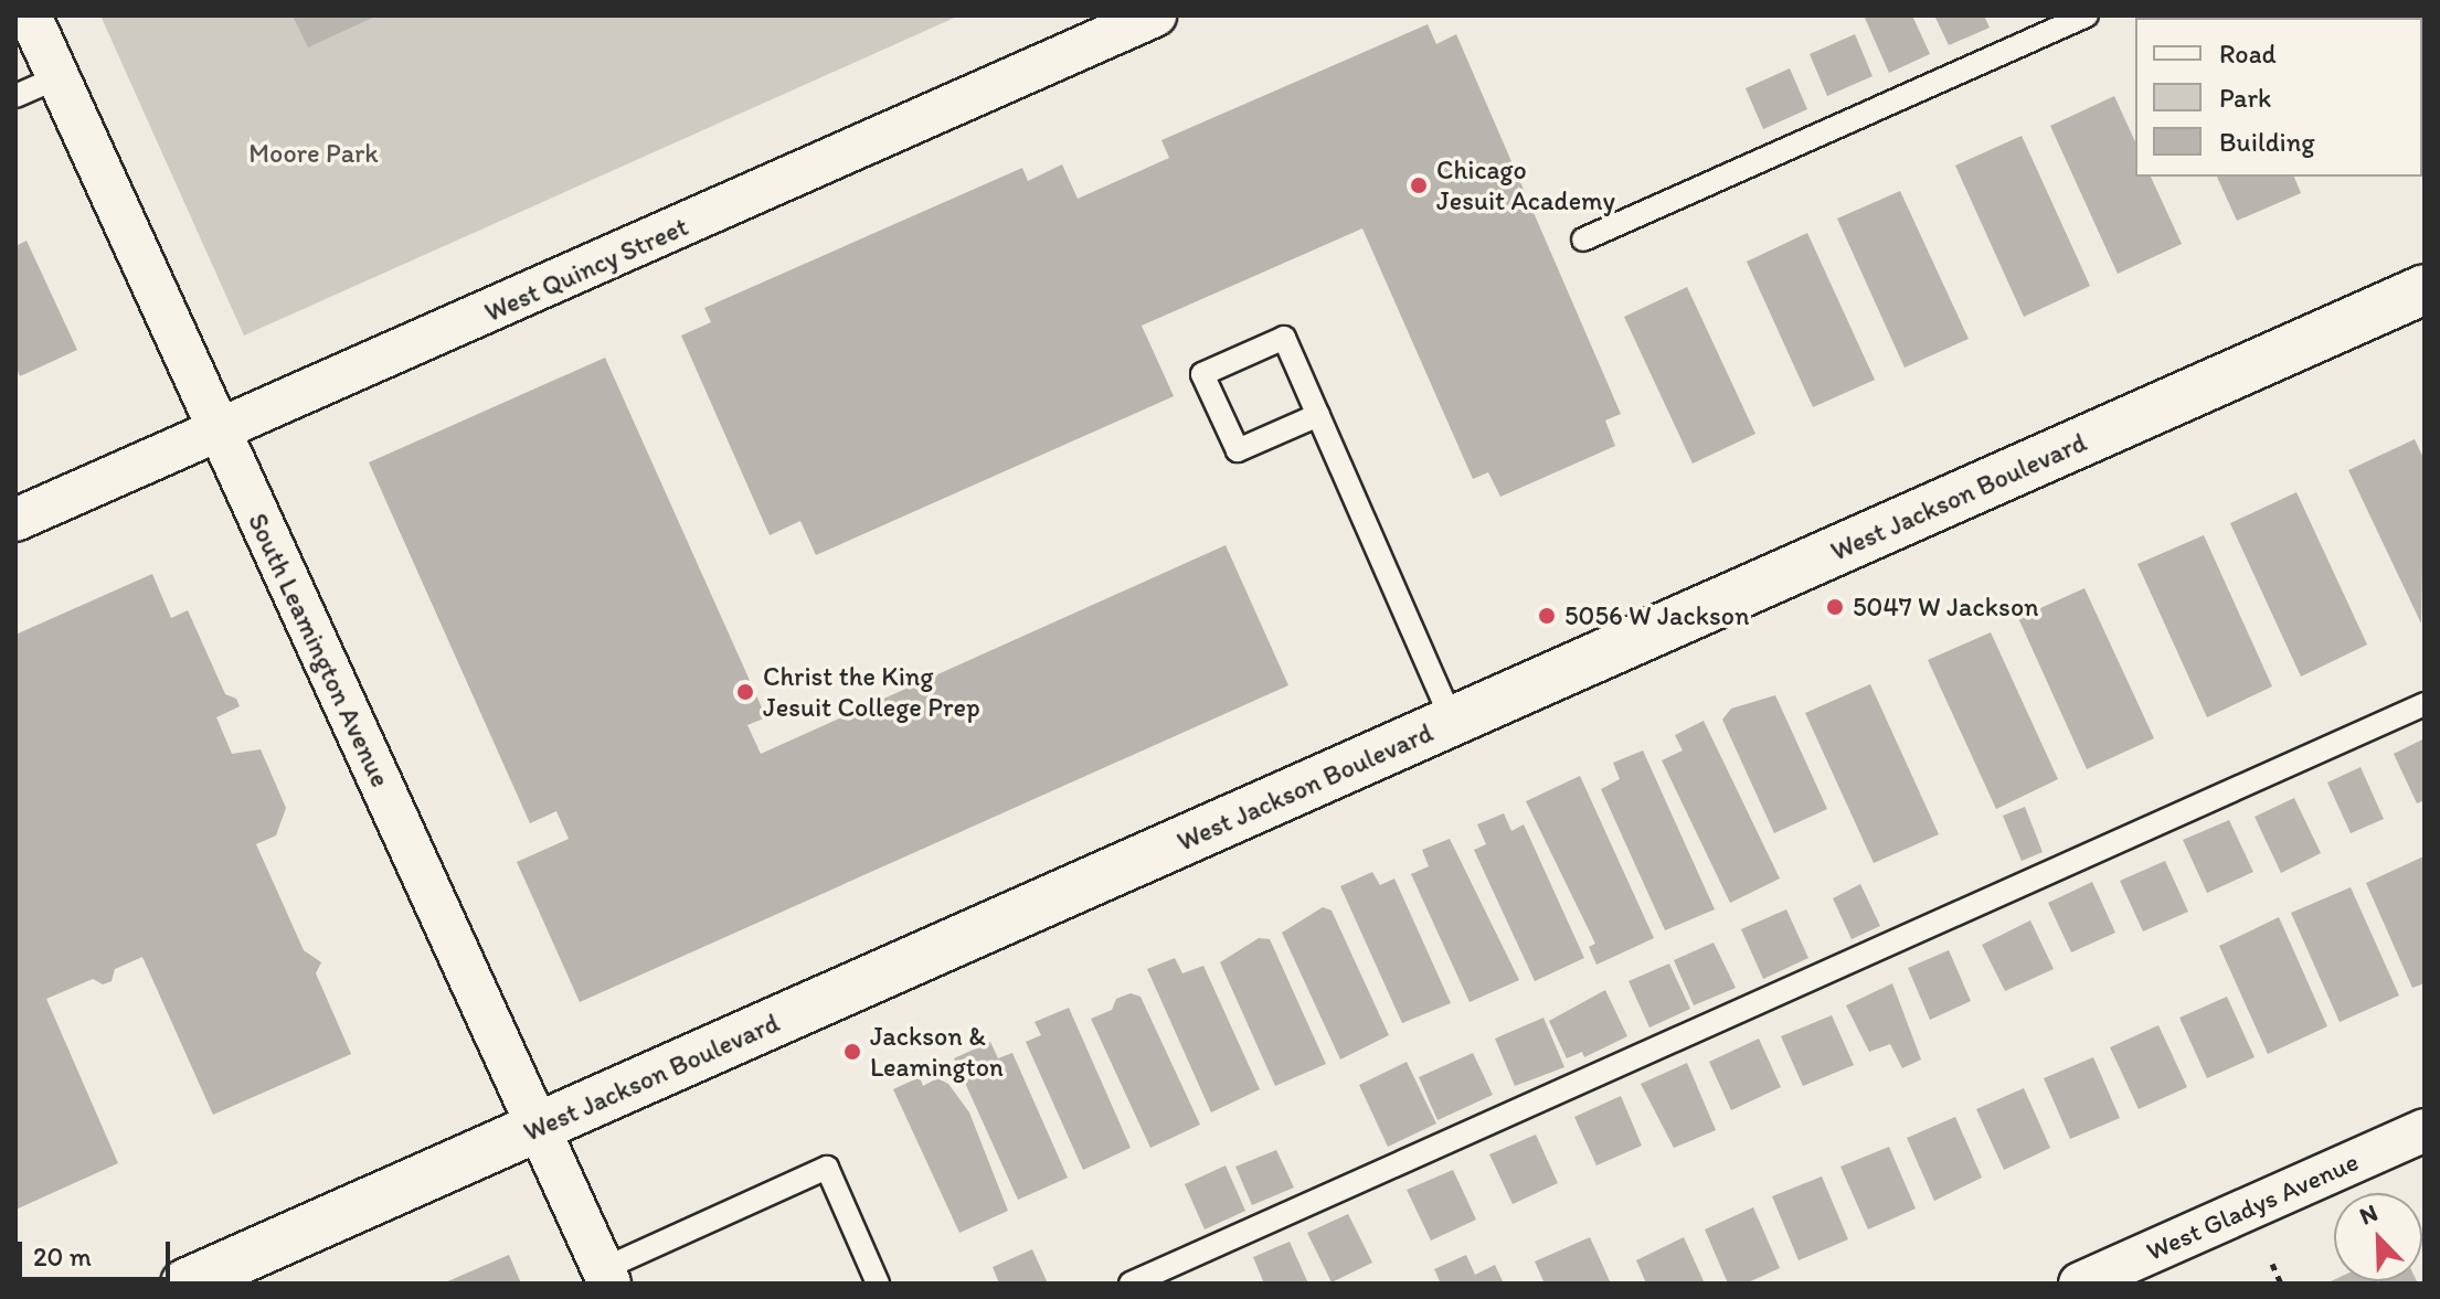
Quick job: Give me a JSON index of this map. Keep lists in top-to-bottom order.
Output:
{
  "streets": {
    "street": [
      "West Quincy Street",
      "West Jackson Boulevard",
      "South Leamington Avenue",
      "West Gladys Avenue"
    ]
  },
  "crossings": [
    ["West Quincy Street", "South Leamington Avenue"],
    ["West Jackson Boulevard", "South Leamington Avenue"]
  ],
  "parks": ["Moore Park"],
  "places": [
    "Chicago Jesuit Academy",
    "5047 W Jackson",
    "5056 W Jackson",
    "Christ the King Jesuit College Prep",
    "Jackson & Leamington"
  ],
  "legend": ["Road", "Park", "Building"],
  "scale_bar": "20 m",
  "north": "top left"
}
